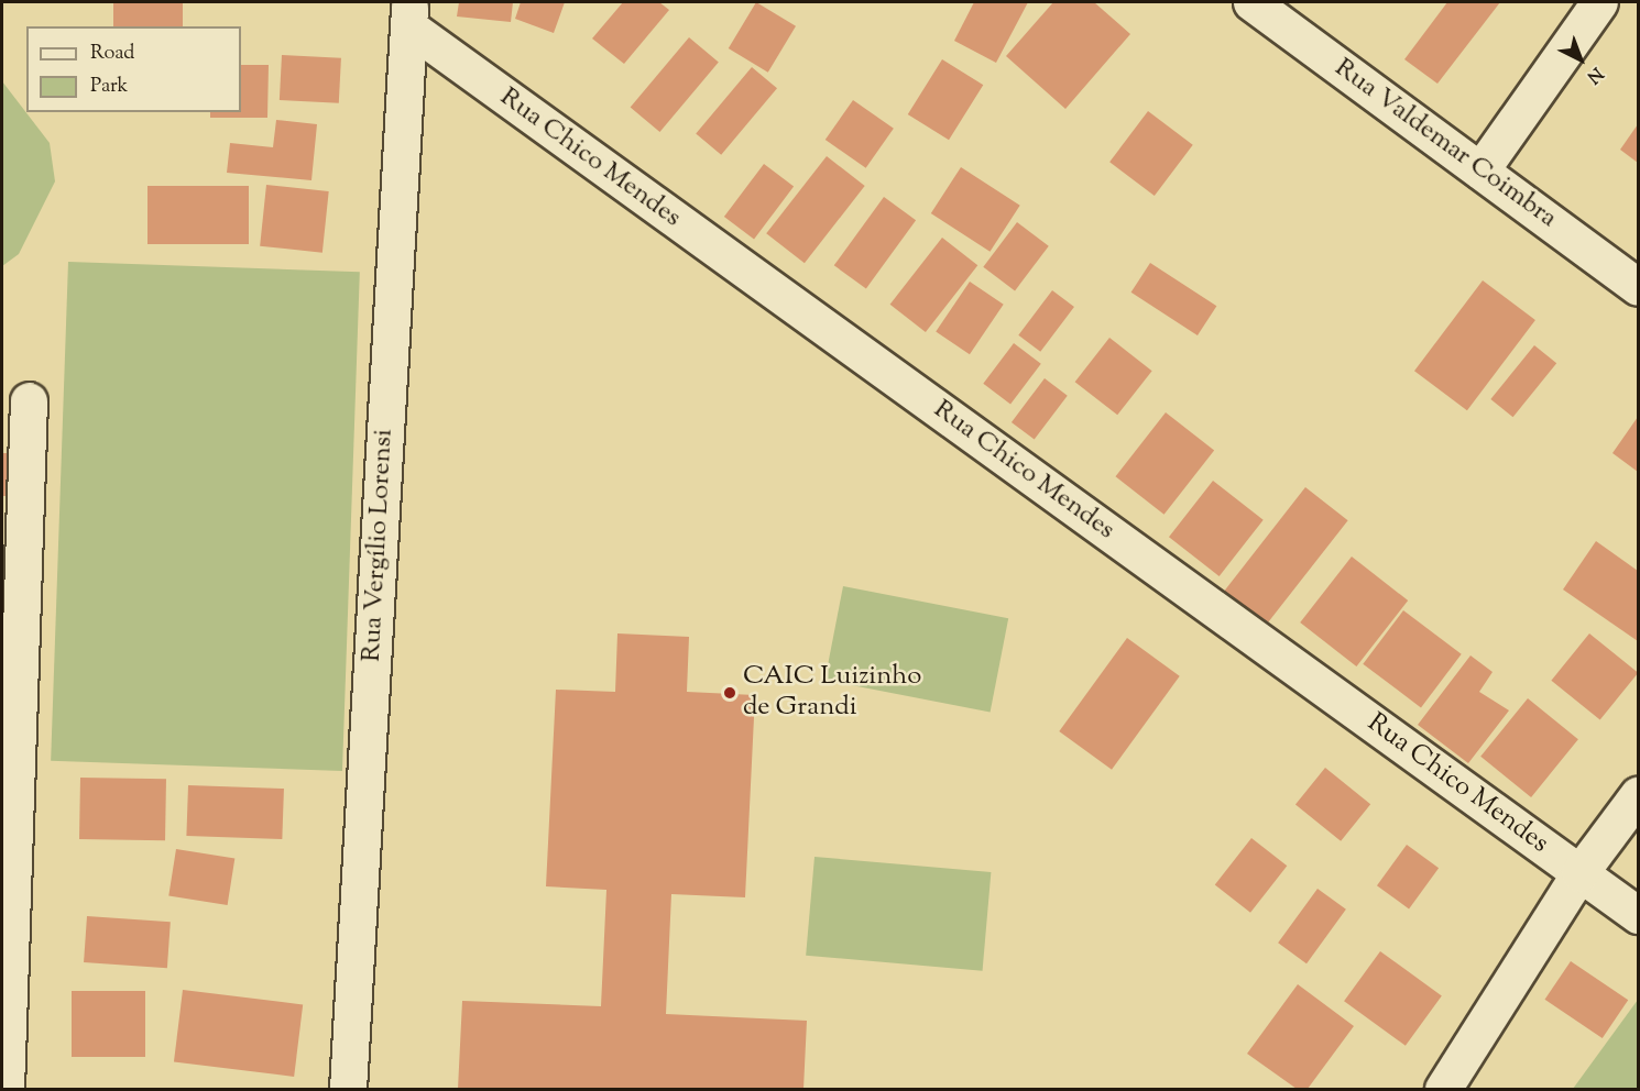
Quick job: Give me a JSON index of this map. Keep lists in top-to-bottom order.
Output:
{
  "streets": {
    "street": ["Rua Valdemar Coimbra", "Rua Chico Mendes", "Rua Vergílio Lorensi"]
  },
  "crossings": [
    ["Rua Chico Mendes", "Rua Vergílio Lorensi"]
  ],
  "places": ["CAIC Luizinho de Grandi"],
  "legend": ["Road", "Park"],
  "north": "bottom right"
}
